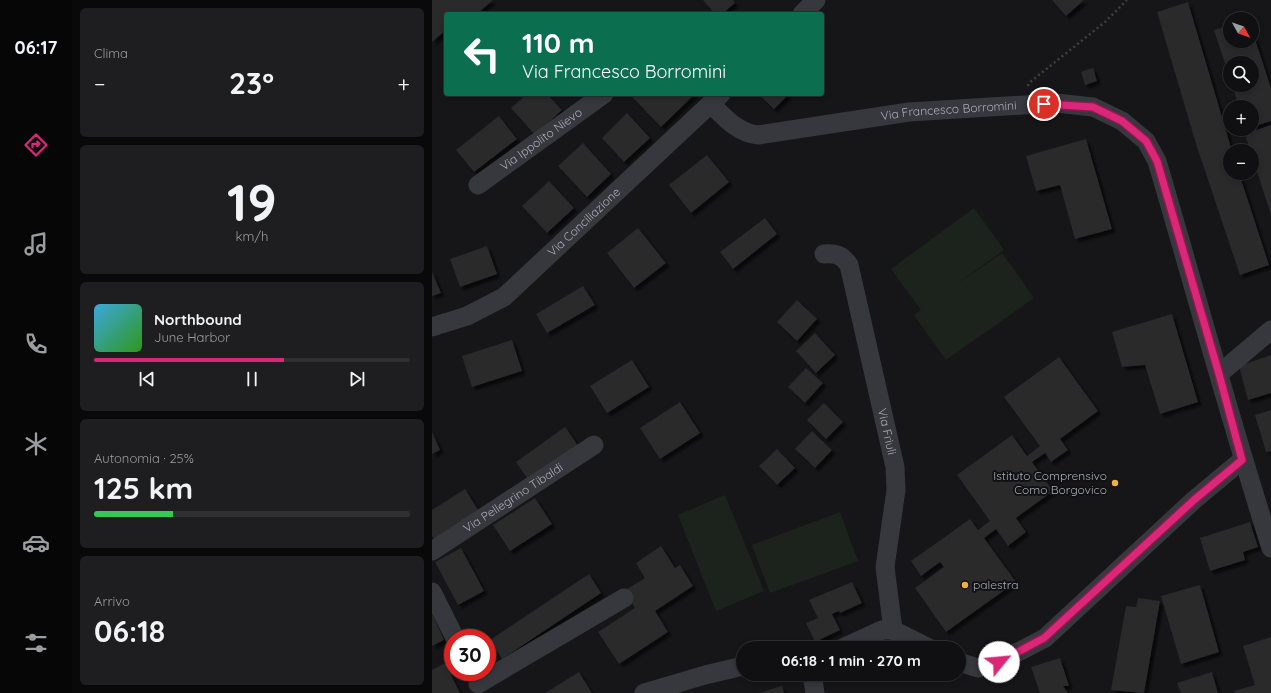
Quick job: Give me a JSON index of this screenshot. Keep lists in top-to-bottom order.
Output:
{
  "streets": {
    "street": [
      "Via Francesco Borromini",
      "Via Ippolito Nievo",
      "Via Conciliazione",
      "Via Friuli",
      "Via Pellegrino Tibaldi"
    ]
  },
  "crossings": [
    ["Via Francesco Borromini", "Via Conciliazione"]
  ],
  "places": ["Istituto Comprensivo Como Borgovico", "palestra"],
  "north": "bottom right",
  "page": {
    "tabs": "06:17",
    "tile": [
      "Clima",
      ["19", "km/h"],
      ["Autonomia · 25%", "125 km"],
      ["Arrivo", "06:18"]
    ],
    "map_buttons": ["+", "−"],
    "turn": ["110 m", "Via Francesco Borromini"],
    "heat": ["−", "23°", "+"],
    "song": ["Northbound", "June Harbor"],
    "limit": "30",
    "trip": "06:18 · 1 min · 270 m"
  }
}
